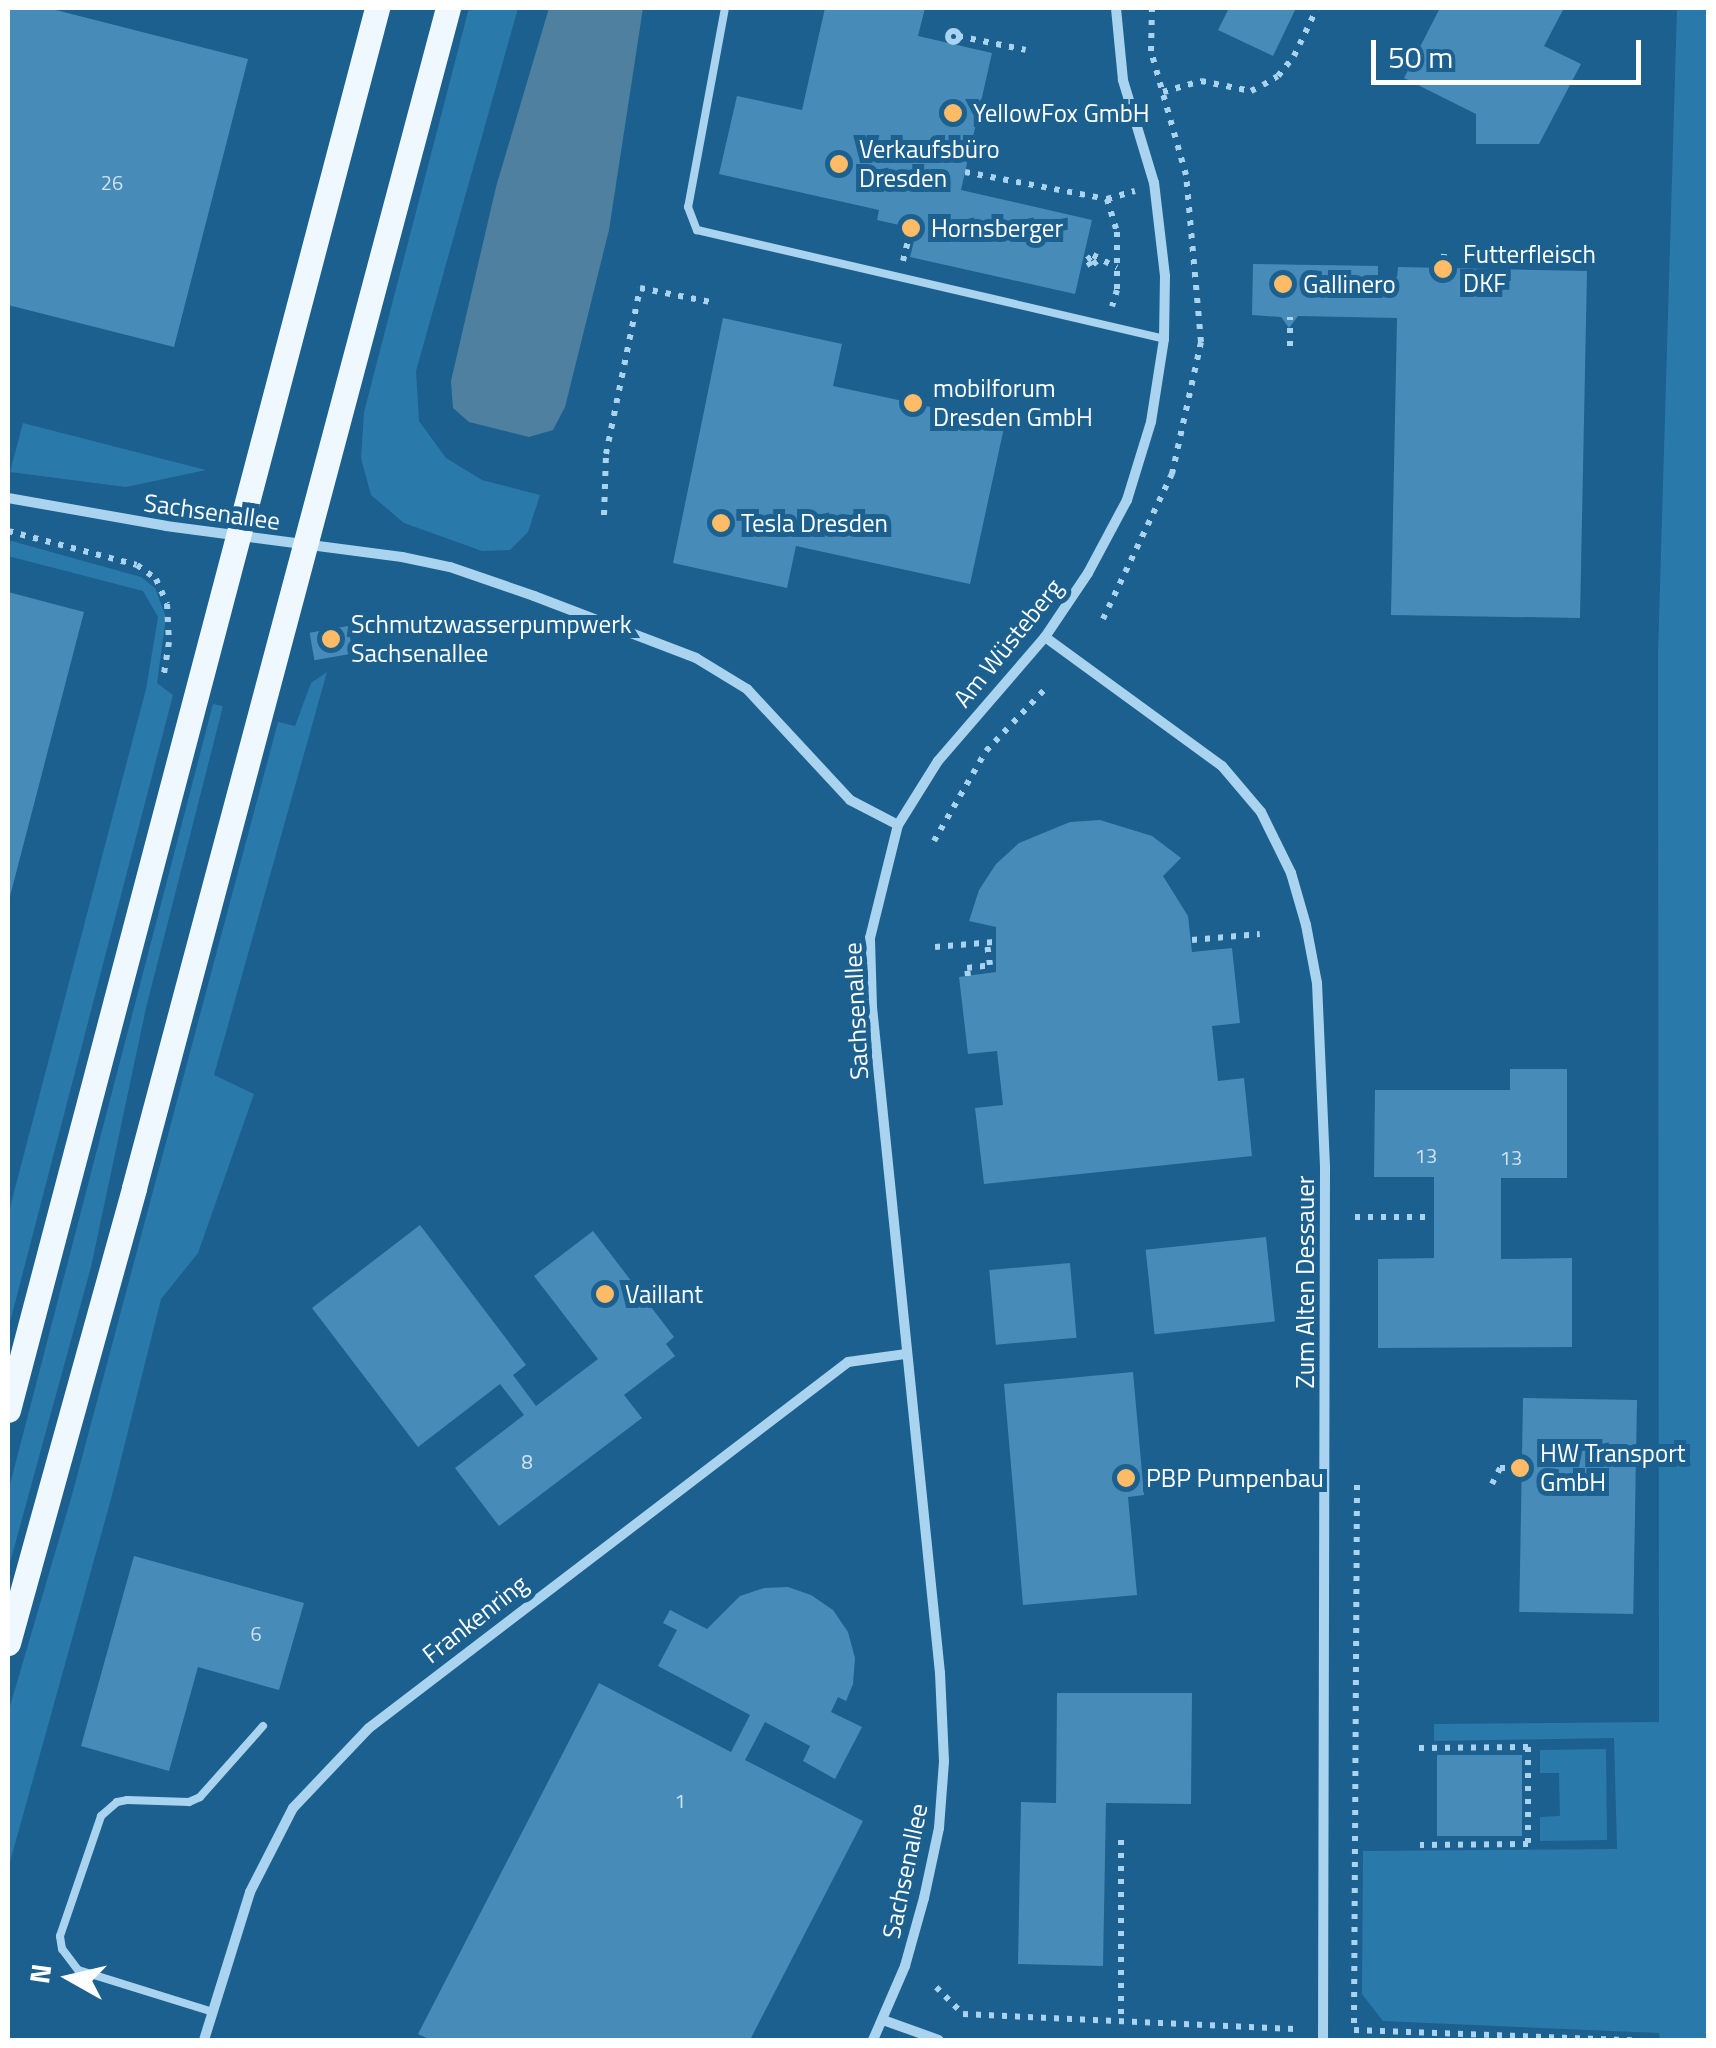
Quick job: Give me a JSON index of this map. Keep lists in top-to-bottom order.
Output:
{
  "streets": {
    "street": [
      "Sachsenallee",
      "Am Wüsteberg",
      "Zum Alten Dessauer",
      "Frankenring"
    ]
  },
  "crossings": [
    ["Sachsenallee", "Am Wüsteberg"],
    ["Sachsenallee", "Frankenring"],
    ["Am Wüsteberg", "Zum Alten Dessauer"]
  ],
  "places": [
    "YellowFox GmbH",
    "Verkaufsbüro Dresden",
    "Hornsberger",
    "Futterfleisch DKF",
    "Gallinero",
    "mobilforum Dresden GmbH",
    "Tesla Dresden",
    "Schmutzwasserpumpwerk Sachsenallee",
    "Vaillant",
    "HW Transport GmbH",
    "PBP Pumpenbau"
  ],
  "house_numbers": [
    "26",
    "13",
    "13",
    "8",
    "6",
    "1"
  ],
  "scale_bar": "50 m",
  "north": "left"
}
